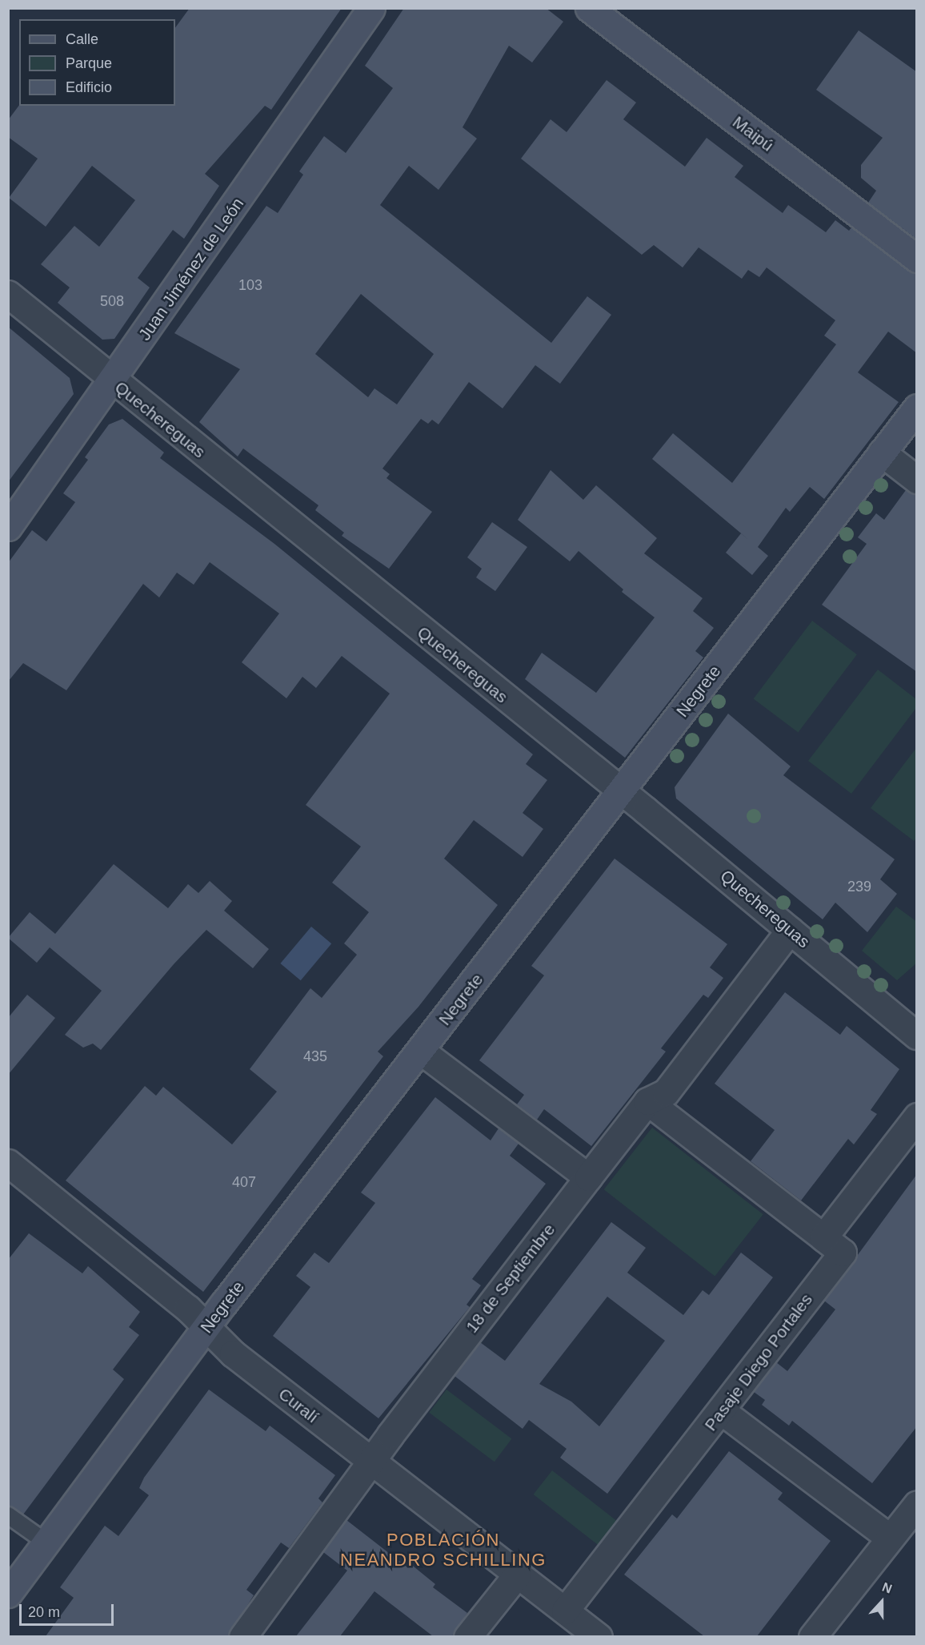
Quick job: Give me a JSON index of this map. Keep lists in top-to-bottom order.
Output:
{
  "streets": {
    "main road": ["Maipú", "Juan Jiménez de León", "Negrete"],
    "street": [
      "Quechereguas",
      "18 de Septiembre",
      "Pasaje Diego Portales",
      "Curalí"
    ]
  },
  "crossings": [
    ["Juan Jiménez de León", "Quechereguas"],
    ["Quechereguas", "Negrete"],
    ["Quechereguas", "18 de Septiembre"],
    ["Negrete", "Curalí"],
    ["18 de Septiembre", "Curalí"],
    ["Pasaje Diego Portales", "Curalí"]
  ],
  "districts": ["POBLACIÓN NEANDRO SCHILLING"],
  "house_numbers": [
    "103",
    "508",
    "239",
    "435",
    "407"
  ],
  "legend": ["Calle", "Parque", "Edificio"],
  "scale_bar": "20 m",
  "north": "top"
}
